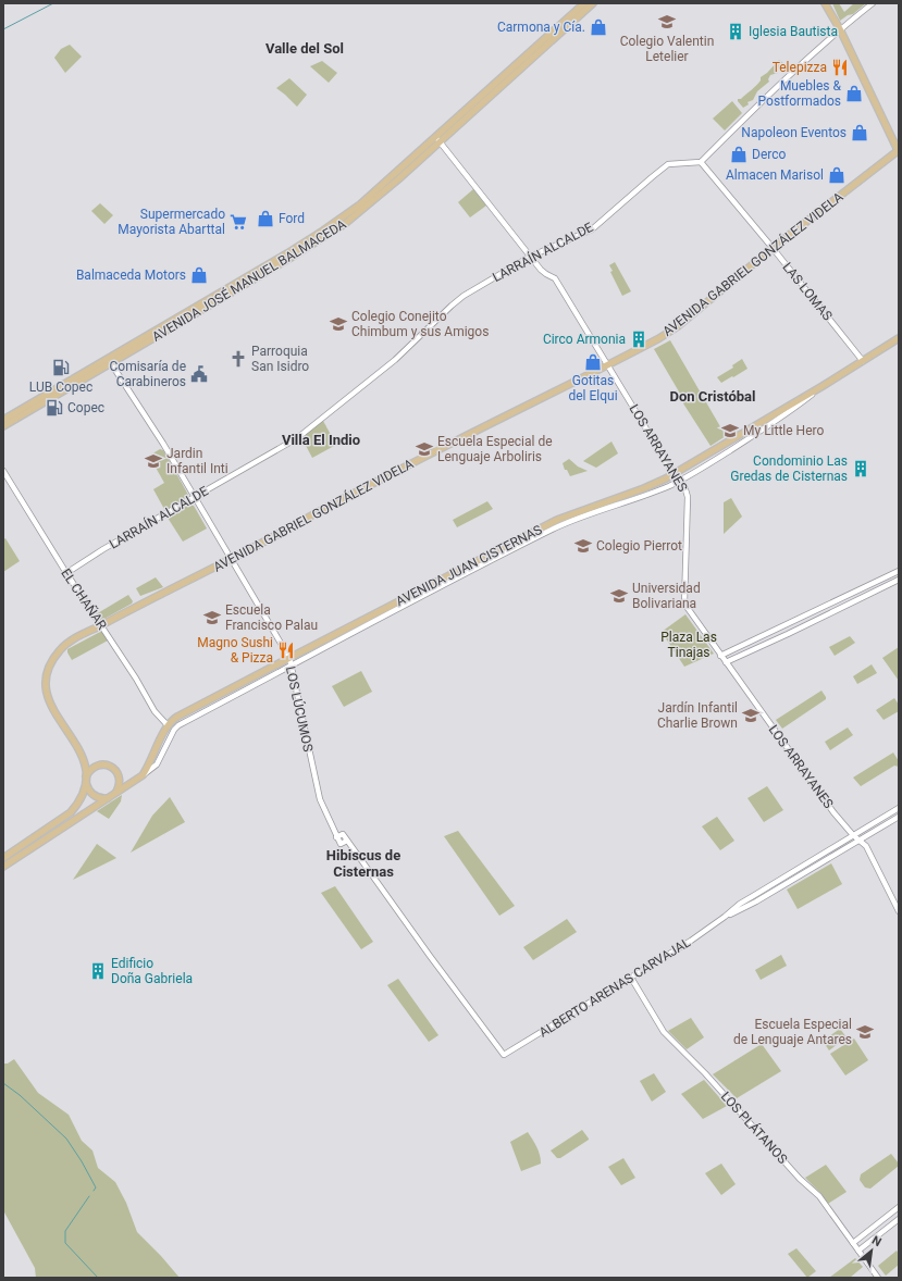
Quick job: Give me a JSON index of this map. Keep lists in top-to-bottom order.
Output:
{
  "streets": {
    "main road": ["AVENIDA GABRIEL GONZÁLEZ VIDELA", "AVENIDA JOSÉ MANUEL BALMACEDA", "AVENIDA JUAN CISTERNAS"],
    "street": [
      "LARRAÍN ALCALDE",
      "LAS LOMAS",
      "LOS ARRAYANES",
      "EL CHAÑAR",
      "LOS LÚCUMOS",
      "ALBERTO ARENAS CARVAJAL",
      "LOS PLÁTANOS"
    ]
  },
  "crossings": [
    ["LARRAÍN ALCALDE", "LAS LOMAS"],
    ["LARRAÍN ALCALDE", "LOS ARRAYANES"],
    ["LARRAÍN ALCALDE", "EL CHAÑAR"],
    ["LARRAÍN ALCALDE", "LOS LÚCUMOS"],
    ["AVENIDA GABRIEL GONZÁLEZ VIDELA", "LAS LOMAS"],
    ["AVENIDA GABRIEL GONZÁLEZ VIDELA", "LOS ARRAYANES"],
    ["AVENIDA GABRIEL GONZÁLEZ VIDELA", "AVENIDA JUAN CISTERNAS"],
    ["AVENIDA GABRIEL GONZÁLEZ VIDELA", "EL CHAÑAR"],
    ["AVENIDA GABRIEL GONZÁLEZ VIDELA", "LOS LÚCUMOS"],
    ["AVENIDA JOSÉ MANUEL BALMACEDA", "LOS ARRAYANES"],
    ["AVENIDA JOSÉ MANUEL BALMACEDA", "LOS LÚCUMOS"],
    ["LAS LOMAS", "AVENIDA JUAN CISTERNAS"],
    ["LOS ARRAYANES", "AVENIDA JUAN CISTERNAS"],
    ["LOS ARRAYANES", "ALBERTO ARENAS CARVAJAL"],
    ["AVENIDA JUAN CISTERNAS", "EL CHAÑAR"],
    ["AVENIDA JUAN CISTERNAS", "LOS LÚCUMOS"],
    ["LOS LÚCUMOS", "ALBERTO ARENAS CARVAJAL"],
    ["ALBERTO ARENAS CARVAJAL", "LOS PLÁTANOS"]
  ],
  "districts": [
    "Valle del Sol",
    "Don Cristóbal",
    "Villa El Indio",
    "Hibiscus de Cisternas"
  ],
  "parks": ["Plaza Las Tinajas"],
  "places": {
    "school or university": [
      "Colegio Valentin Letelier",
      "Colegio Conejito Chimbum y sus Amigos",
      "My Little Hero",
      "Escuela Especial de Lenguaje Arboliris",
      "Jardin Infantil Inti",
      "Colegio Pierrot",
      "Universidad Bolivariana",
      "Escuela Francisco Palau",
      "Jardín Infantil Charlie Brown",
      "Escuela Especial de Lenguaje Antares"
    ],
    "shop": [
      "Carmona y Cía.",
      "Muebles & Postformados",
      "Napoleon Eventos",
      "Derco",
      "Almacen Marisol",
      "Ford",
      "Balmaceda Motors",
      "Gotitas del Elqui"
    ],
    "building": [
      "Iglesia Bautista",
      "Circo Armonia",
      "Condominio Las Gredas de Cisternas",
      "Edificio Doña Gabriela"
    ],
    "restaurant": ["Telepizza", "Magno Sushi & Pizza"],
    "supermarket": ["Supermercado Mayorista Abarttal"],
    "church": ["Parroquia San Isidro"],
    "fuel station": ["LUB Copec", "Copec"],
    "public building": ["Comisaría de Carabineros"]
  },
  "north": "top right"
}
